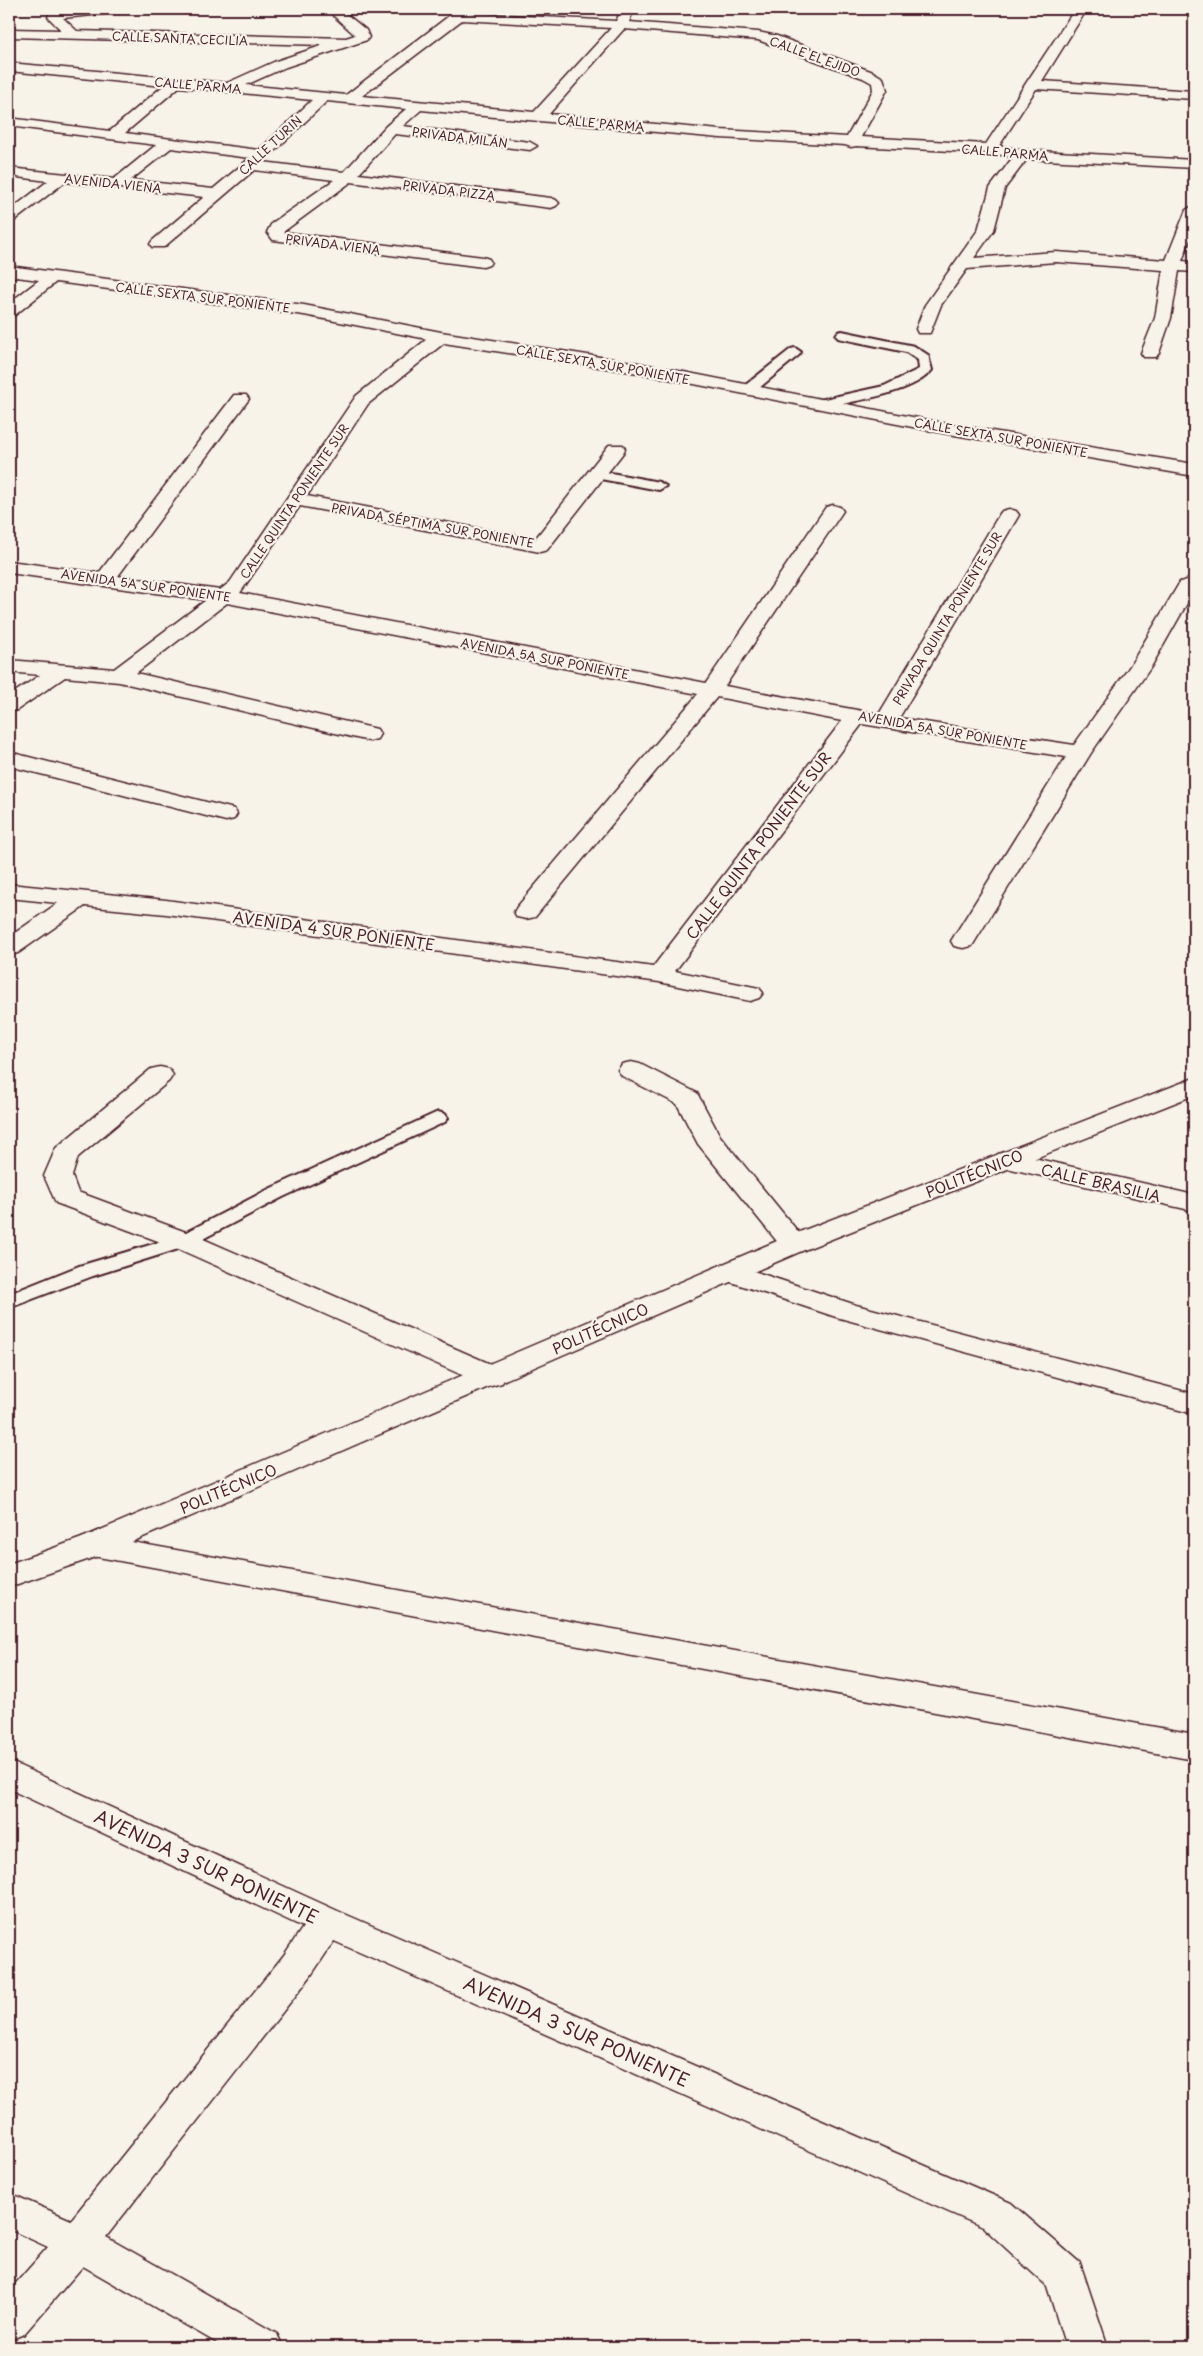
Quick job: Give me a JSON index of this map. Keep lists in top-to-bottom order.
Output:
{
  "streets": {
    "street": [
      "CALLE SANTA CECILIA",
      "CALLE EL EJIDO",
      "CALLE PARMA",
      "PRIVADA MILÁN",
      "CALLE TURIN",
      "AVENIDA VIENA",
      "PRIVADA PIZZA",
      "PRIVADA VIENA",
      "CALLE SEXTA SUR PONIENTE",
      "CALLE QUINTA PONIENTE SUR",
      "PRIVADA SÉPTIMA SUR PONIENTE",
      "AVENIDA 5A SUR PONIENTE",
      "PRIVADA QUINTA PONIENTE SUR",
      "AVENIDA 4 SUR PONIENTE",
      "POLITÉCNICO",
      "CALLE BRASILIA",
      "AVENIDA 3 SUR PONIENTE"
    ]
  },
  "crossings": [
    ["CALLE EL EJIDO", "CALLE PARMA"],
    ["CALLE PARMA", "CALLE TURIN"],
    ["CALLE TURIN", "AVENIDA VIENA"],
    ["CALLE TURIN", "PRIVADA PIZZA"],
    ["PRIVADA PIZZA", "PRIVADA VIENA"],
    ["CALLE SEXTA SUR PONIENTE", "CALLE QUINTA PONIENTE SUR"],
    ["CALLE QUINTA PONIENTE SUR", "PRIVADA SÉPTIMA SUR PONIENTE"],
    ["CALLE QUINTA PONIENTE SUR", "AVENIDA 5A SUR PONIENTE"],
    ["CALLE QUINTA PONIENTE SUR", "AVENIDA 4 SUR PONIENTE"],
    ["AVENIDA 5A SUR PONIENTE", "PRIVADA QUINTA PONIENTE SUR"],
    ["POLITÉCNICO", "CALLE BRASILIA"]
  ]
}
